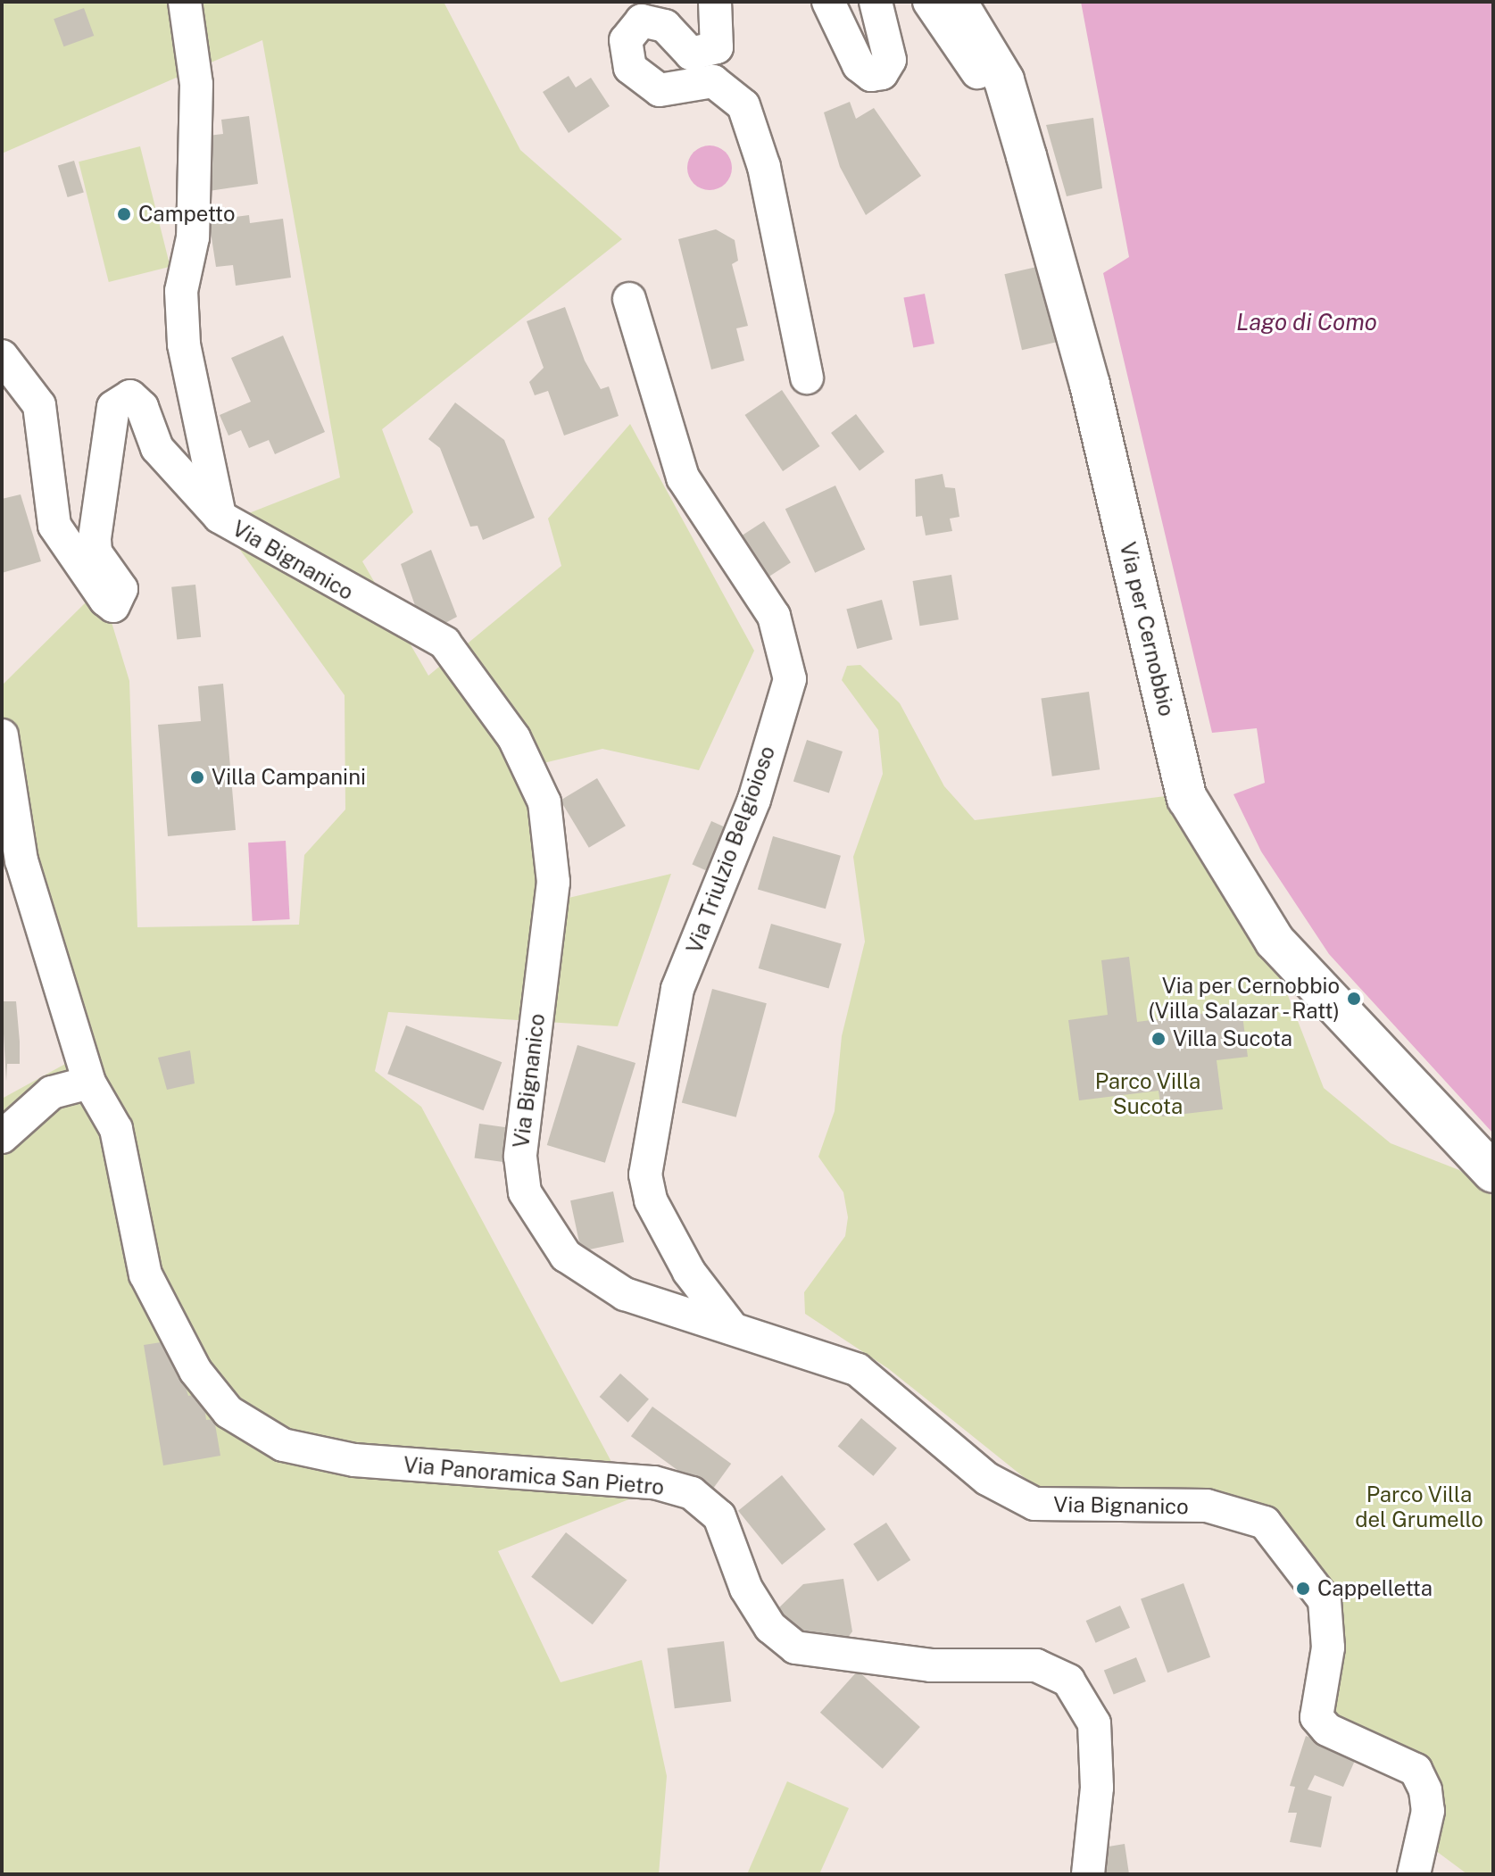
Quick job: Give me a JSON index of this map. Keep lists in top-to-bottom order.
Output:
{
  "streets": {
    "main road": ["Via per Cernobbio"],
    "street": ["Via Bignanico", "Via Triulzio Belgioioso", "Via Panoramica San Pietro"]
  },
  "crossings": [
    ["Via Bignanico", "Via Triulzio Belgioioso"]
  ],
  "water": ["Lago di Como"],
  "parks": ["Parco Villa Sucota", "Parco Villa del Grumello"],
  "places": [
    "Campetto",
    "Villa Campanini",
    "Via per Cernobbio (Villa Salazar - Ratt)",
    "Villa Sucota",
    "Cappelletta"
  ]
}
